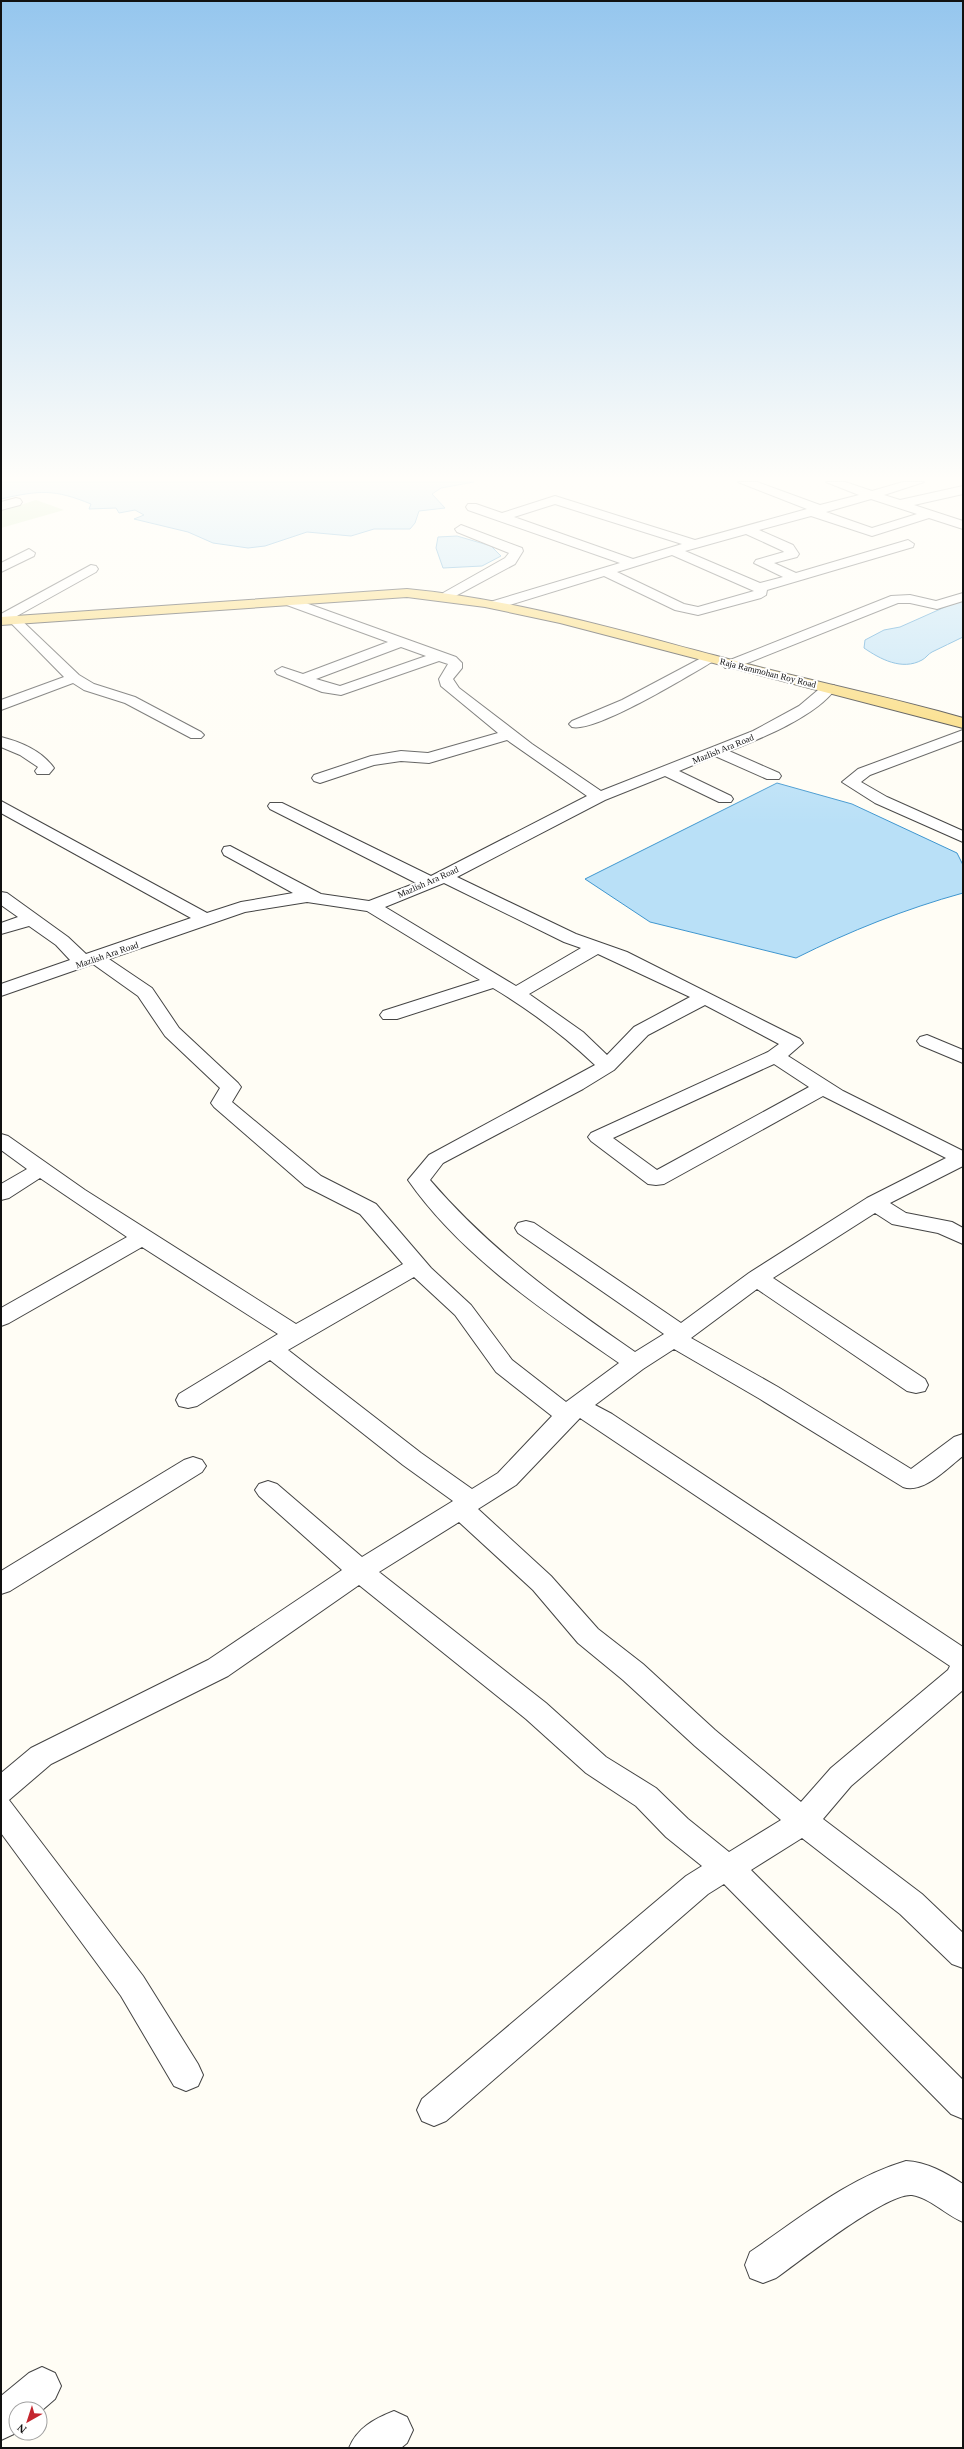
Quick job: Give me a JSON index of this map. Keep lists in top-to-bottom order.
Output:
{
  "streets": {
    "main road": ["Raja Rammohan Roy Road"],
    "street": ["Mazlish Ara Road"]
  },
  "crossings": [
    ["Raja Rammohan Roy Road", "Mazlish Ara Road"]
  ],
  "north": "bottom left"
}
